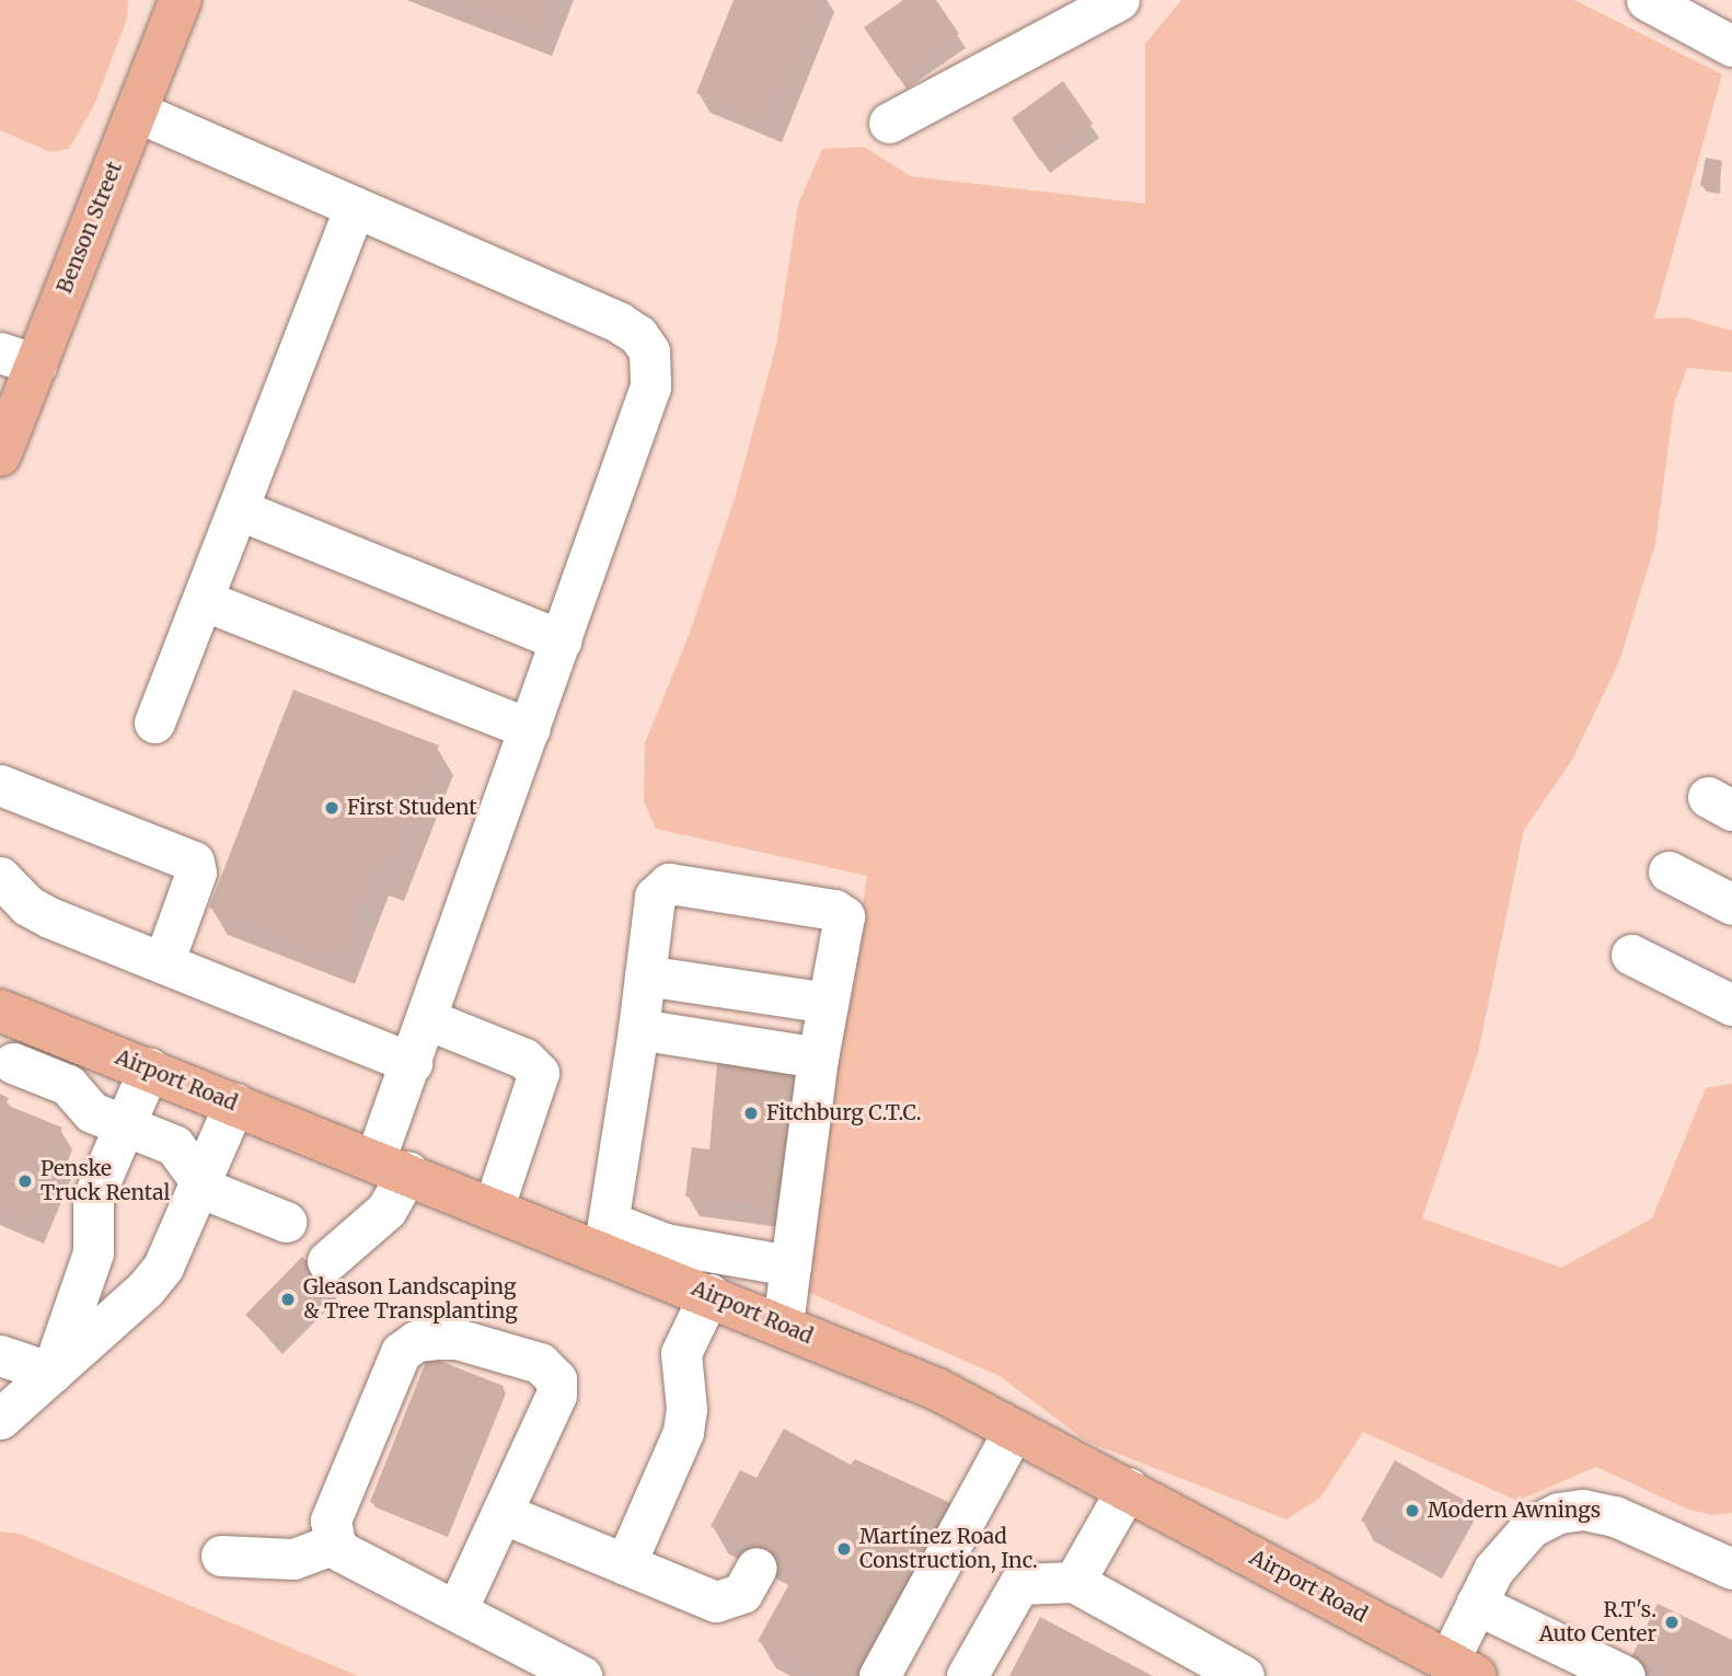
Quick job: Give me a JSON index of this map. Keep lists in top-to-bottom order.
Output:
{
  "streets": {
    "main road": ["Benson Street", "Airport Road"]
  },
  "places": [
    "First Student",
    "Fitchburg C.T.C.",
    "Penske Truck Rental",
    "Gleason Landscaping & Tree Transplanting",
    "Modern Awnings",
    "Martínez Road Construction, Inc.",
    "R.T's. Auto Center"
  ]
}
